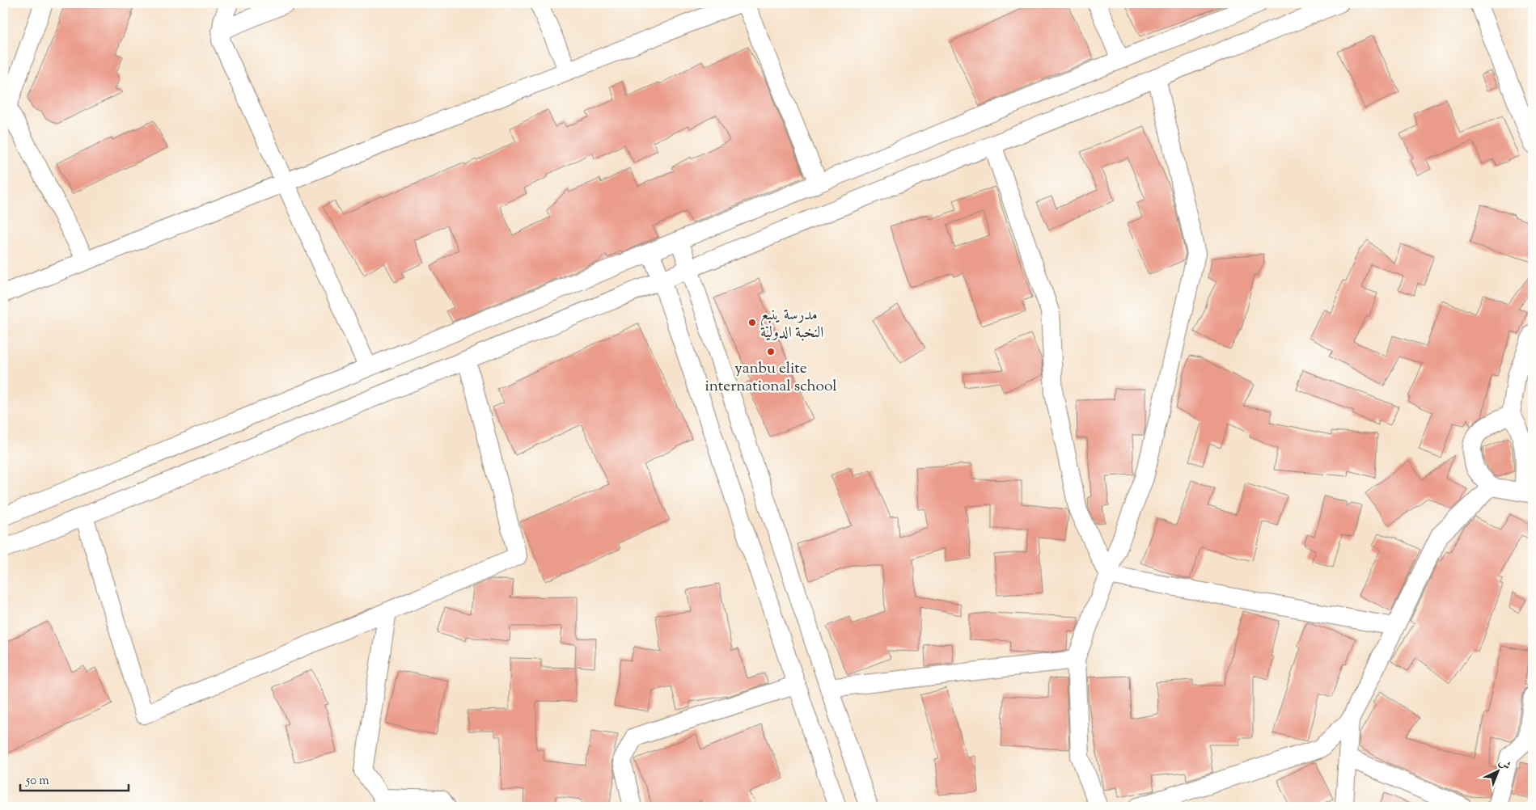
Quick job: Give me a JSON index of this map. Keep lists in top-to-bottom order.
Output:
{
  "places": ["مدرسة ينبع النخبة الدولية", "yanbu elite international school"],
  "scale_bar": "50 m",
  "north": "top right"
}
